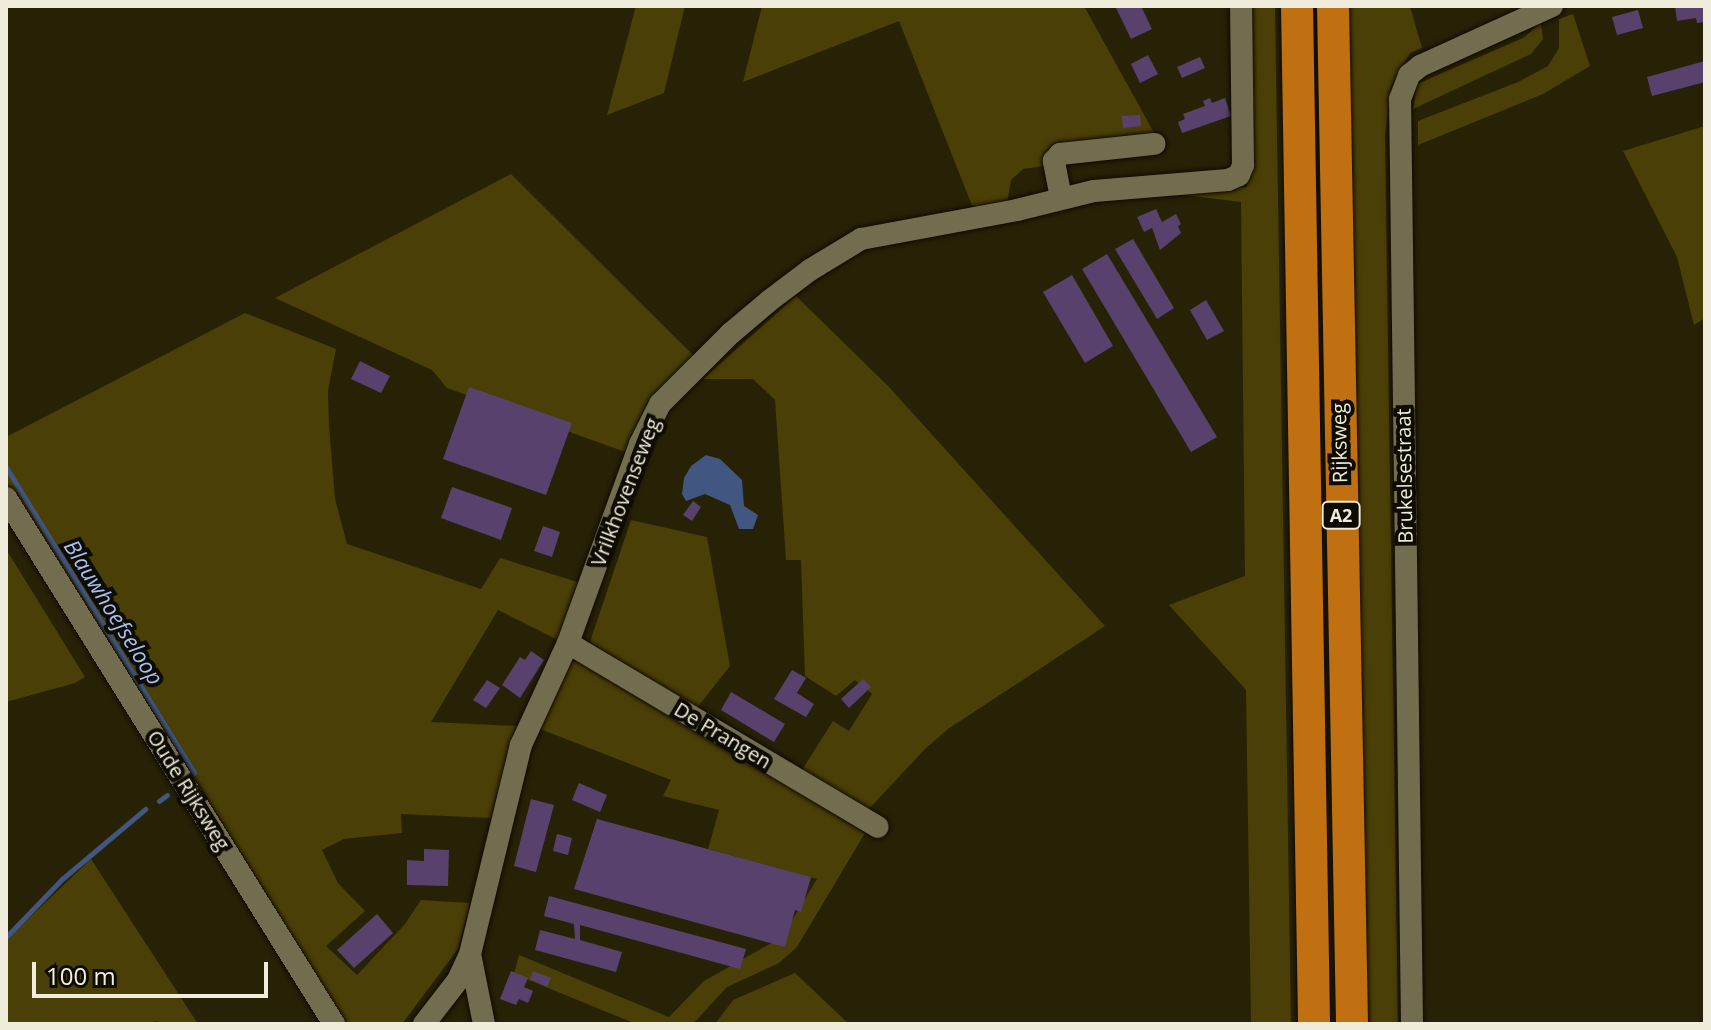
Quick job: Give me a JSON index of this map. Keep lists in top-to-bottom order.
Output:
{
  "streets": {
    "highway": ["Rijksweg", "A2"],
    "street": [
      "Brukelsestraat",
      "Vrilkhovenseweg",
      "De Prangen",
      "Oude Rijksweg"
    ]
  },
  "crossings": [
    ["Vrilkhovenseweg", "De Prangen"]
  ],
  "water": ["Blauwhoefseloop"],
  "scale_bar": "100 m"
}
